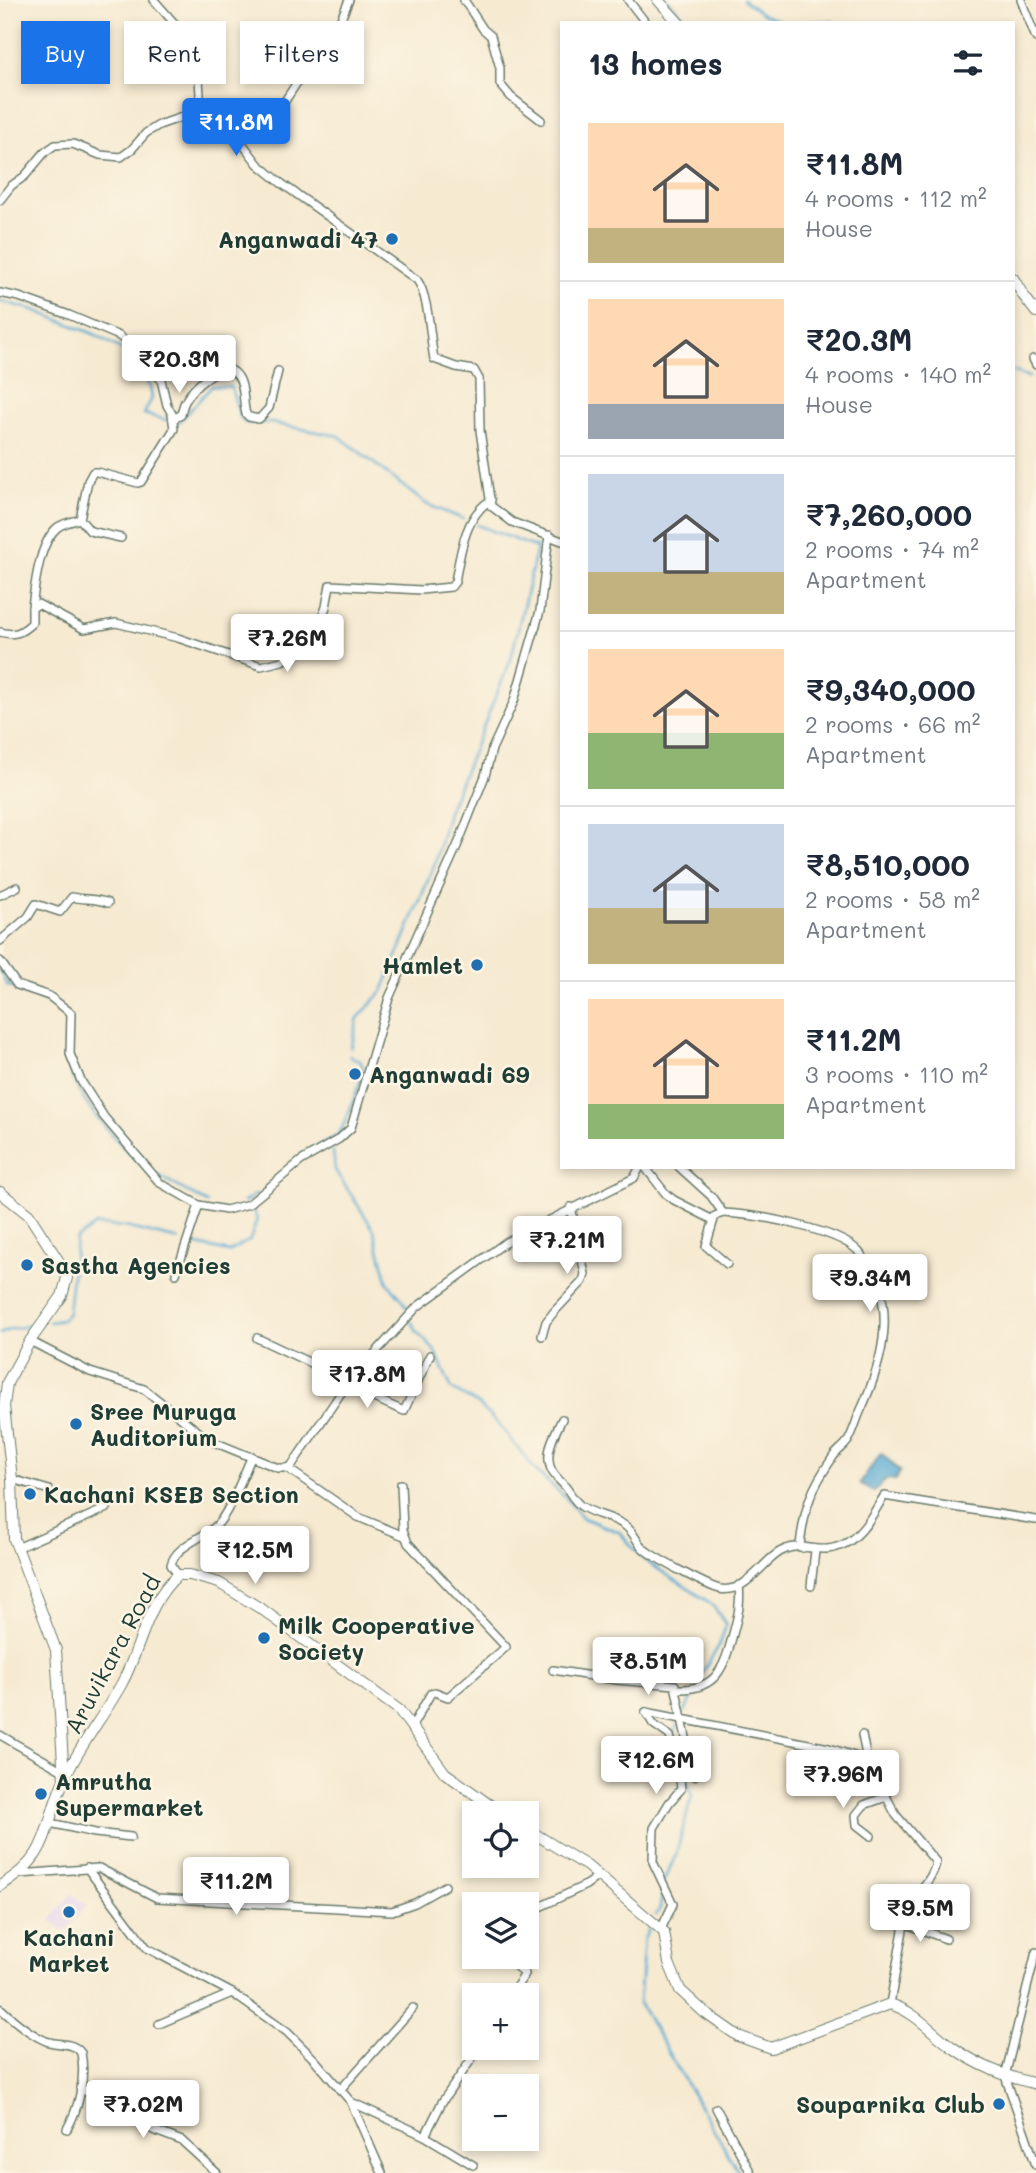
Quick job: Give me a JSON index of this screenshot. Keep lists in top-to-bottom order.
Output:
{
  "streets": {
    "main road": ["Aruvikara Road"]
  },
  "places": [
    "Anganwadi 47",
    "Hamlet",
    "Anganwadi 69",
    "Sastha Agencies",
    "Sree Muruga Auditorium",
    "Kachani KSEB Section",
    "Milk Cooperative Society",
    "Amrutha Supermarket",
    "Kachani Market",
    "Souparnika Club"
  ],
  "page": {
    "chip": ["Buy", "Rent", "Filters"],
    "heading": "13 homes",
    "price": [
      "₹11.8M",
      "₹20.3M",
      "₹7.26M",
      "₹7.21M",
      "₹9.34M",
      "₹17.8M",
      "₹12.5M",
      "₹8.51M",
      "₹12.6M",
      "₹7.96M",
      "₹11.2M",
      "₹9.5M",
      "₹7.02M"
    ],
    "list": [
      {
        "name": "₹11.8M",
        "note": "4 rooms · 112 m² · House"
      },
      {
        "name": "₹20.3M",
        "note": "4 rooms · 140 m² · House"
      },
      {
        "name": "₹7,260,000",
        "note": "2 rooms · 74 m² · Apartment"
      },
      {
        "name": "₹9,340,000",
        "note": "2 rooms · 66 m² · Apartment"
      },
      {
        "name": "₹8,510,000",
        "note": "2 rooms · 58 m² · Apartment"
      },
      {
        "name": "₹11.2M",
        "note": "3 rooms · 110 m² · Apartment"
      }
    ],
    "map_buttons": ["+", "−"]
  }
}
